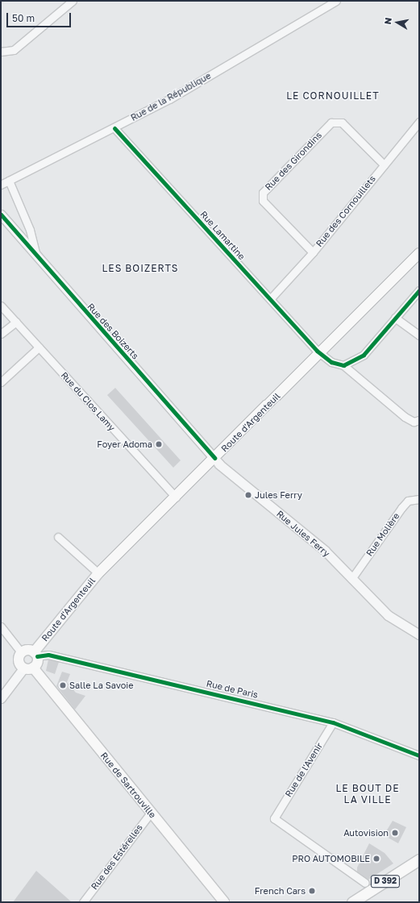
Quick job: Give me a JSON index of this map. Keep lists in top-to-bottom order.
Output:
{
  "streets": {
    "main road": ["Route d'Argenteuil", "Rue de Sartrouville", "D 392"],
    "street": [
      "Rue de la République",
      "Rue des Girondins",
      "Rue des Cornouillets",
      "Rue Lamartine",
      "Rue des Boizerts",
      "Rue du Clos Lamy",
      "Rue Jules Ferry",
      "Rue Molière",
      "Rue de Paris",
      "Rue de l'Avenir",
      "Rue des Estérelles"
    ]
  },
  "crossings": [
    ["Rue de la République", "Rue Lamartine"],
    ["Rue des Girondins", "Rue des Cornouillets"],
    ["Rue des Cornouillets", "Rue Lamartine"],
    ["Rue Lamartine", "Route d'Argenteuil"],
    ["Rue des Boizerts", "Route d'Argenteuil"],
    ["Rue des Boizerts", "Rue Jules Ferry"],
    ["Rue du Clos Lamy", "Route d'Argenteuil"],
    ["Route d'Argenteuil", "Rue Jules Ferry"],
    ["Route d'Argenteuil", "Rue de Paris"],
    ["Route d'Argenteuil", "Rue de Sartrouville"],
    ["Rue Jules Ferry", "Rue Molière"],
    ["Rue de Paris", "Rue de l'Avenir"],
    ["Rue de Paris", "Rue de Sartrouville"],
    ["Rue de Sartrouville", "Rue des Estérelles"]
  ],
  "districts": ["LE CORNOUILLET", "LES BOIZERTS", "LE BOUT DE LA VILLE"],
  "places": [
    "Foyer Adoma",
    "Jules Ferry",
    "Salle La Savoie",
    "Autovision",
    "PRO AUTOMOBILE",
    "French Cars"
  ],
  "scale_bar": "50 m",
  "north": "left"
}
